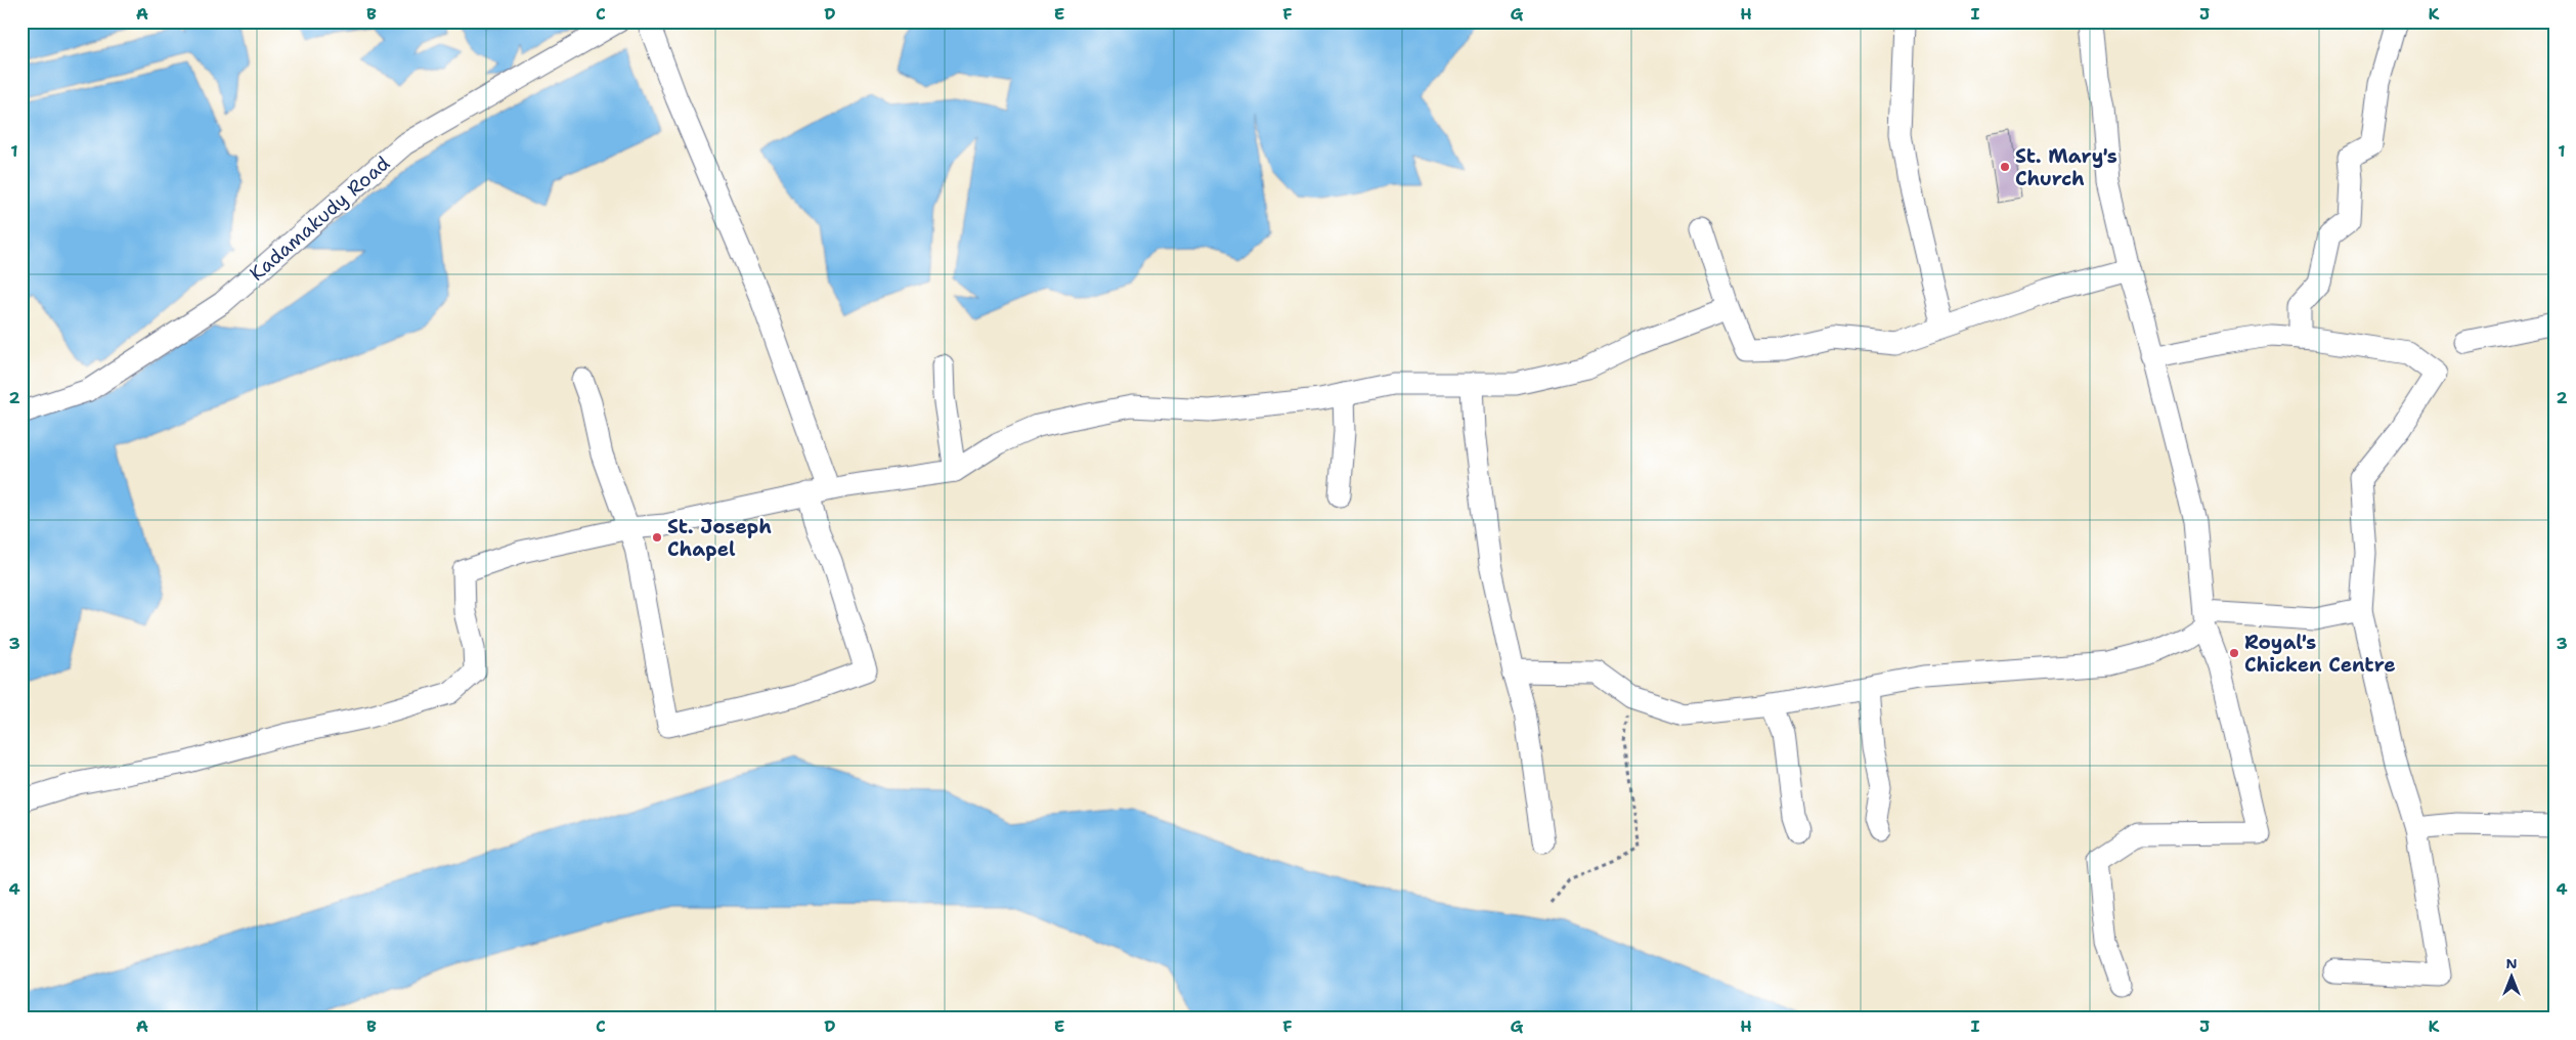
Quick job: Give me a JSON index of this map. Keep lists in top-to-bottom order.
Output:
{
  "streets": {
    "street": ["Kadamakudy Road"]
  },
  "places": ["St. Mary's Church", "St. Joseph Chapel", "Royal's Chicken Centre"],
  "north": "top",
  "grid": {
    "columns": [
      "A",
      "B",
      "C",
      "D",
      "E",
      "F",
      "G",
      "H",
      "I",
      "J",
      "K"
    ],
    "rows": [
      "1",
      "2",
      "3",
      "4"
    ]
  }
}
